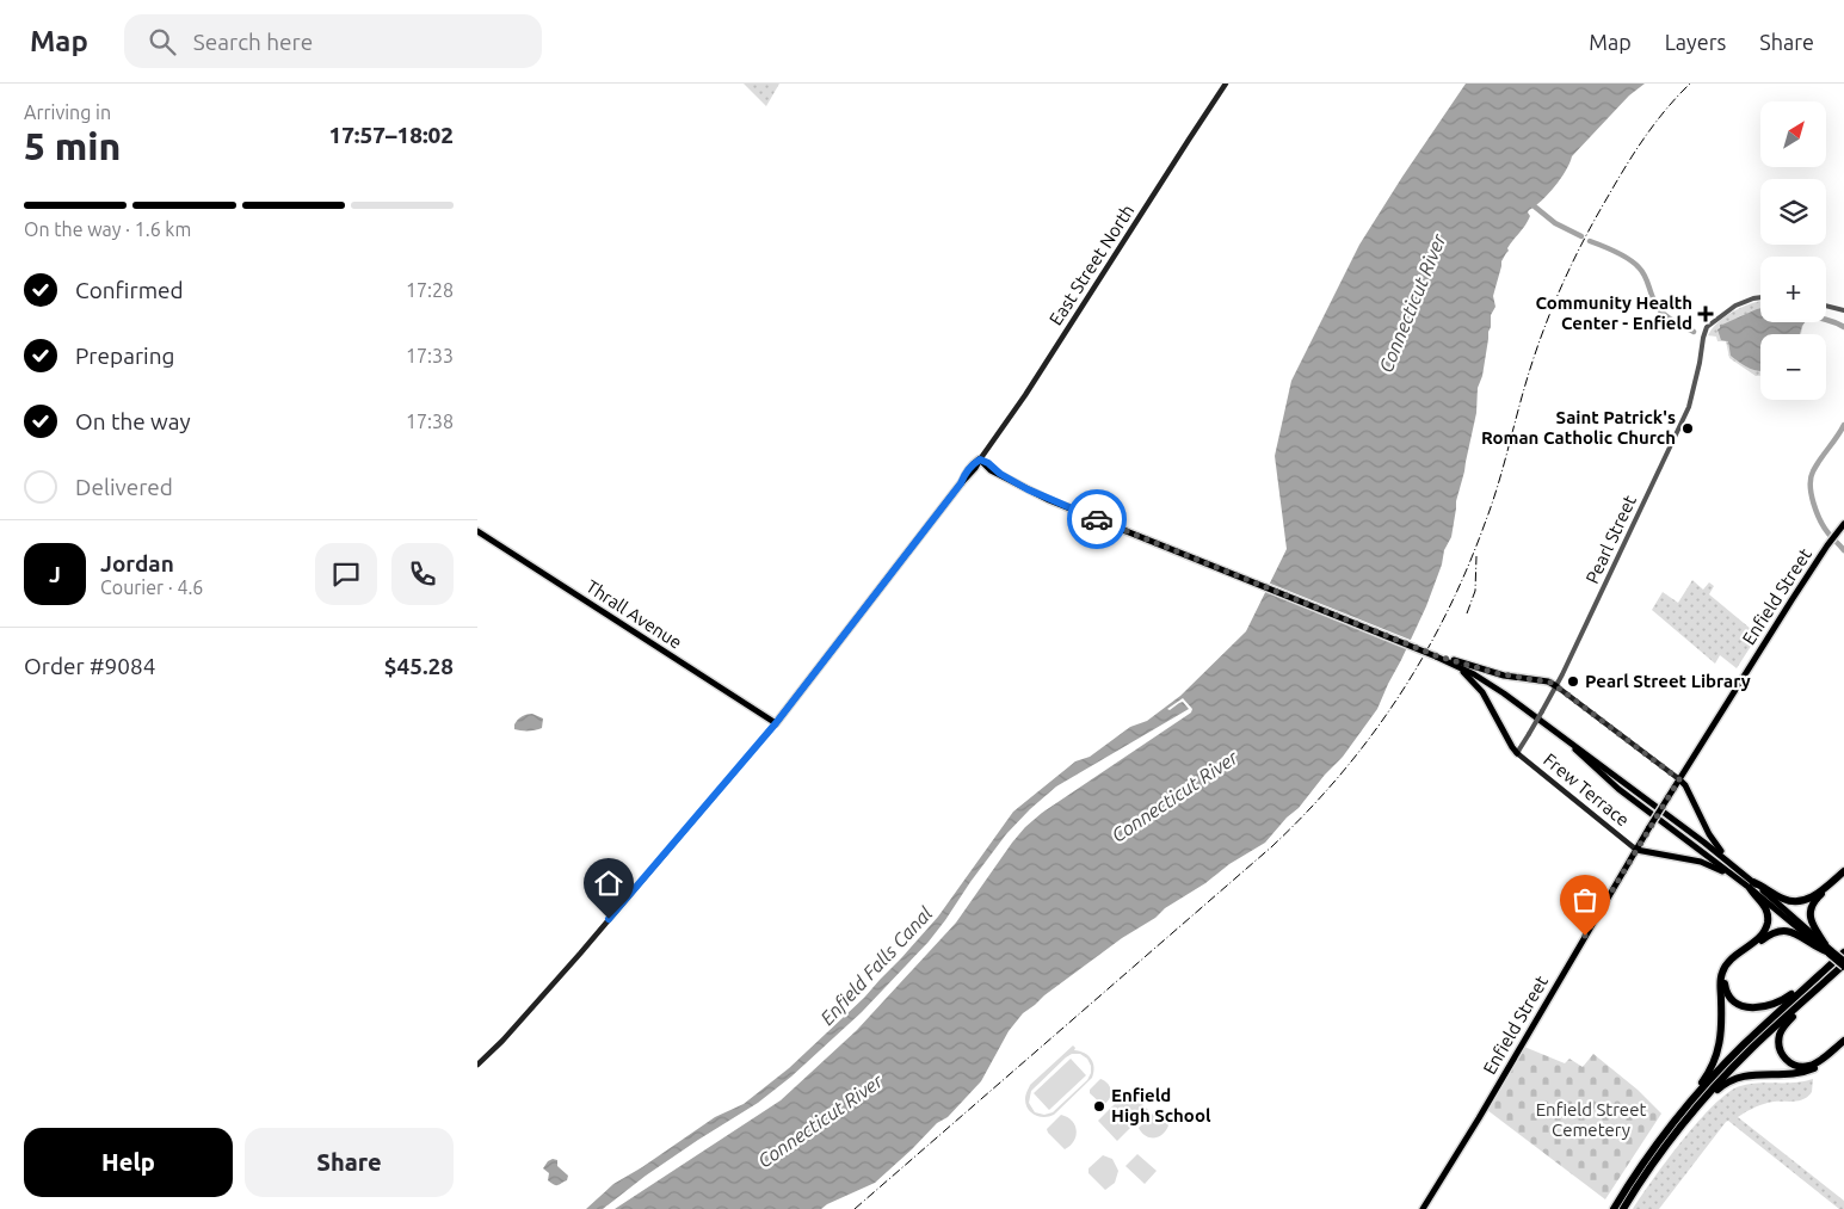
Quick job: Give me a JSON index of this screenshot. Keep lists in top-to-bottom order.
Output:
{
  "streets": {
    "main road": [
      "East Street North",
      "Enfield Street",
      "Thrall Avenue",
      "Frew Terrace"
    ],
    "street": ["Pearl Street"]
  },
  "crossings": [
    ["East Street North", "Thrall Avenue"],
    ["Pearl Street", "Frew Terrace"],
    ["Enfield Street", "Frew Terrace"]
  ],
  "water": ["Connecticut River", "Enfield Falls Canal"],
  "parks": ["Enfield Street Cemetery"],
  "places": {
    "health": ["Community Health Center - Enfield"],
    "other": ["Saint Patrick's Roman Catholic Church", "Pearl Street Library", "Enfield High School"]
  },
  "north": "top right",
  "page": {
    "header": "Map",
    "search": "Search here",
    "nav": ["Map", "Layers", "Share"],
    "heading": ["5 min", "Arriving in", "17:57–18:02"],
    "panel": [
      "Jordan",
      "Courier · 4.6",
      "Order #9084",
      "$45.28"
    ],
    "map_buttons": ["+", "−"],
    "bar": "On the way · 1.6 km",
    "list": [
      ["Confirmed", "17:28"],
      ["Preparing", "17:33"],
      ["On the way", "17:38"],
      "Delivered"
    ],
    "round": "J",
    "buttons": ["Help", "Share"]
  }
}
